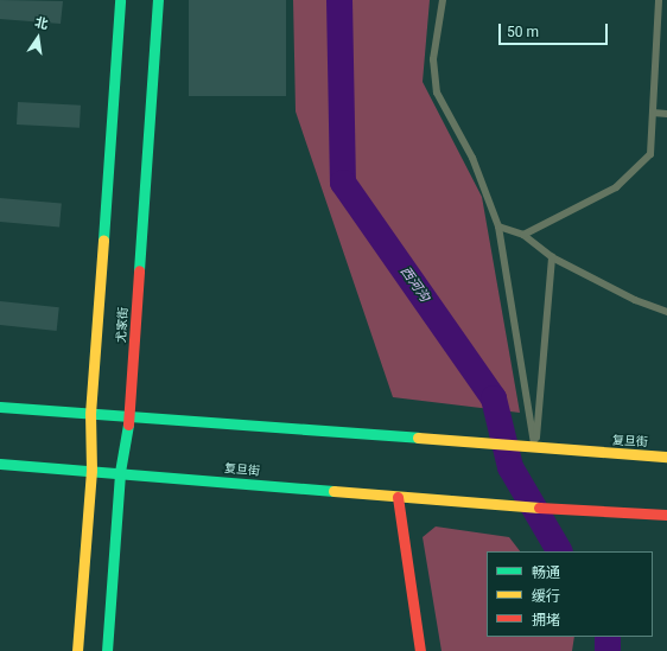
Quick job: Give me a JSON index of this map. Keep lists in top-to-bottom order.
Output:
{
  "streets": {
    "main road": ["尤家街", "复旦街"]
  },
  "crossings": [
    ["尤家街", "复旦街"]
  ],
  "water": ["西河沟"],
  "legend": ["畅通", "缓行", "拥堵"],
  "scale_bar": "50 m",
  "north": "top"
}
